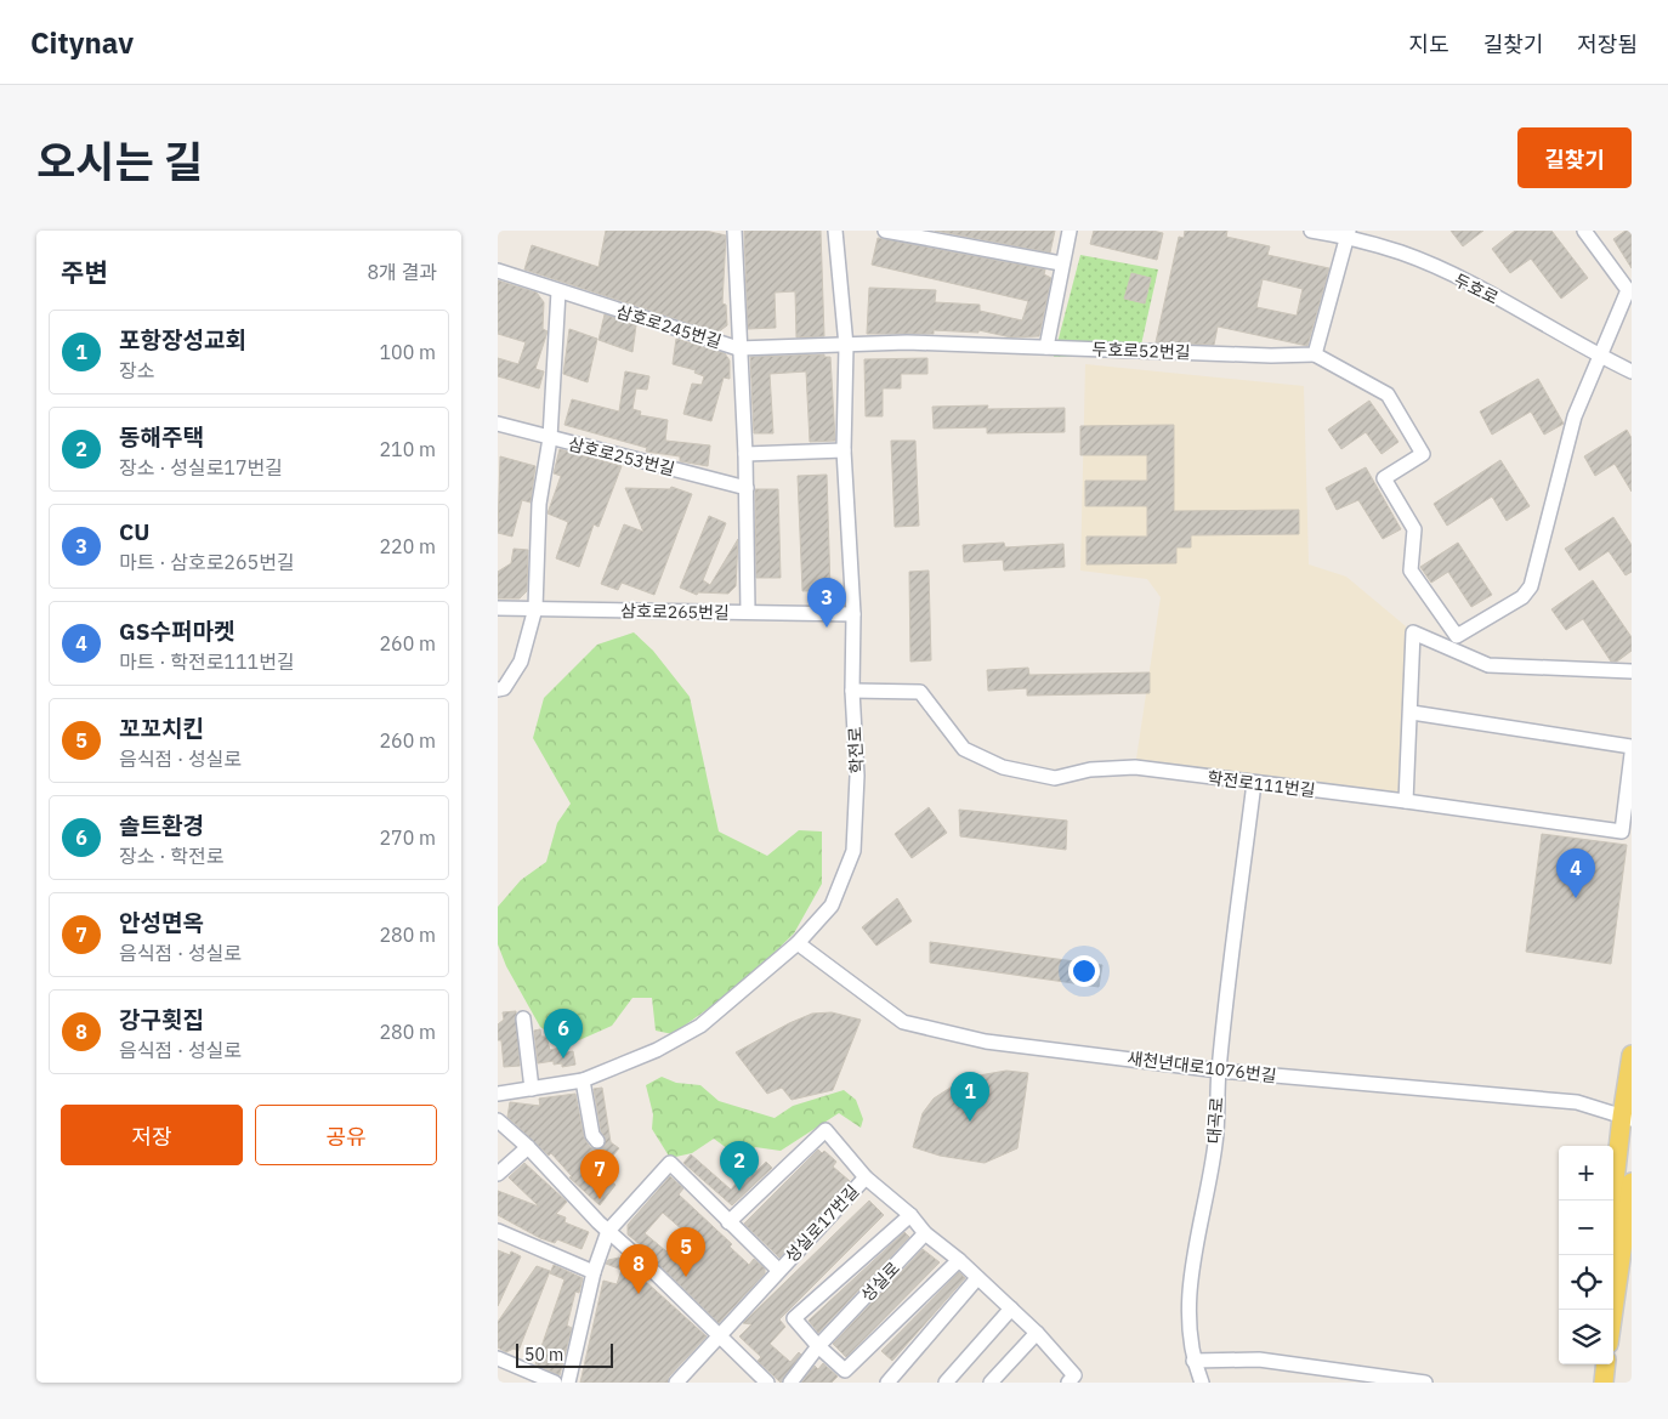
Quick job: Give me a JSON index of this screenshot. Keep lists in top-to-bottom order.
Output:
{
  "streets": {
    "street": [
      "두호로",
      "삼호로245번길",
      "두호로52번길",
      "삼호로253번길",
      "삼호로265번길",
      "학전로",
      "학전로111번길",
      "새천년대로1076번길",
      "대곡로",
      "성실로17번길",
      "성실로"
    ]
  },
  "crossings": [
    ["삼호로245번길", "두호로52번길"],
    ["삼호로245번길", "학전로"],
    ["두호로52번길", "학전로"],
    ["삼호로265번길", "학전로"],
    ["학전로", "학전로111번길"],
    ["학전로", "새천년대로1076번길"],
    ["학전로111번길", "대곡로"],
    ["새천년대로1076번길", "대곡로"],
    ["성실로17번길", "성실로"]
  ],
  "scale_bar": "50 m",
  "page": {
    "header": "Citynav",
    "nav": ["지도", "길찾기", "저장됨"],
    "title": "오시는 길",
    "buttons": [
      "길찾기",
      ["저장", "공유"]
    ],
    "heading": ["주변", "8개 결과"],
    "list": [
      {
        "mark": "1",
        "name": "포항장성교회",
        "note": "장소",
        "value": "100 m"
      },
      {
        "mark": "2",
        "name": "동해주택",
        "note": "장소 · 성실로17번길",
        "value": "210 m"
      },
      {
        "mark": "3",
        "name": "CU",
        "note": "마트 · 삼호로265번길",
        "value": "220 m"
      },
      {
        "mark": "4",
        "name": "GS수퍼마켓",
        "note": "마트 · 학전로111번길",
        "value": "260 m"
      },
      {
        "mark": "5",
        "name": "꼬꼬치킨",
        "note": "음식점 · 성실로",
        "value": "260 m"
      },
      {
        "mark": "6",
        "name": "솔트환경",
        "note": "장소 · 학전로",
        "value": "270 m"
      },
      {
        "mark": "7",
        "name": "안성면옥",
        "note": "음식점 · 성실로",
        "value": "280 m"
      },
      {
        "mark": "8",
        "name": "강구횟집",
        "note": "음식점 · 성실로",
        "value": "280 m"
      }
    ],
    "pins": [
      "3",
      "4",
      "6",
      "1",
      "2",
      "7",
      "5",
      "8"
    ],
    "map_buttons": ["+", "−"],
    "scale": "50 m"
  }
}
